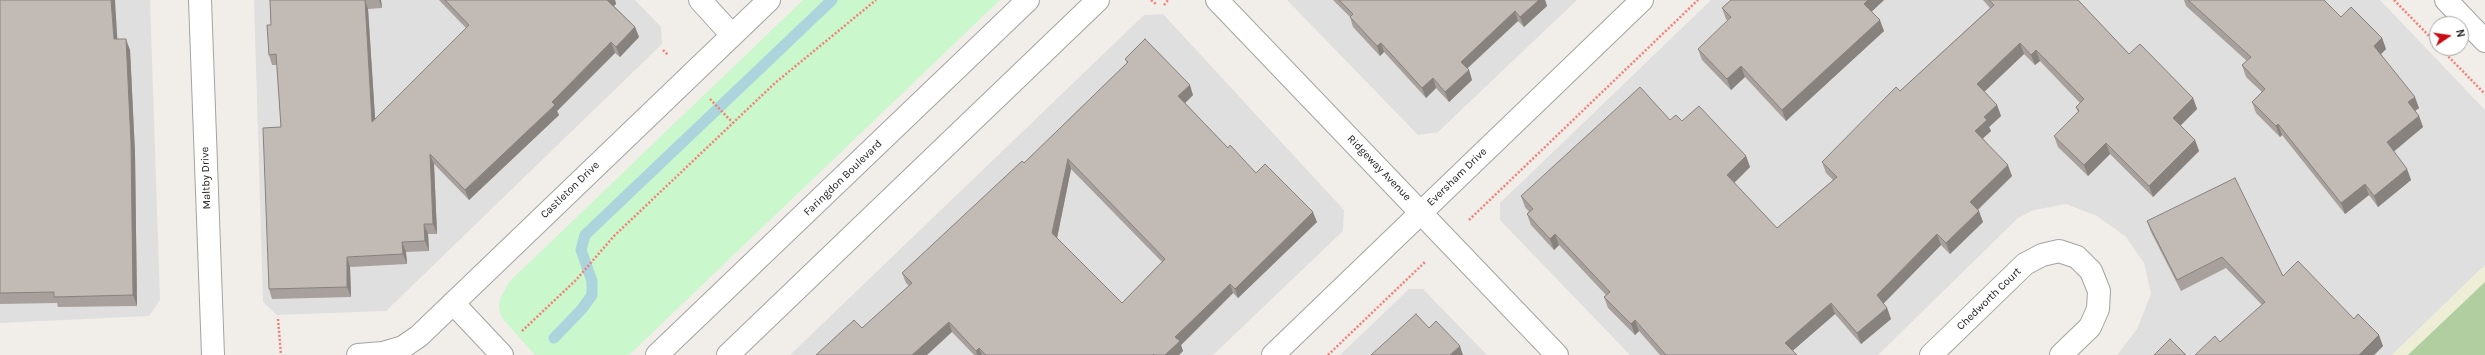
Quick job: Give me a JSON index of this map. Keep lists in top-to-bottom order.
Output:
{
  "streets": {
    "street": [
      "Ridgeway Avenue",
      "Eversham Drive",
      "Maltby Drive",
      "Faringdon Boulevard",
      "Castleton Drive",
      "Chedworth Court"
    ]
  },
  "crossings": [
    ["Ridgeway Avenue", "Eversham Drive"]
  ],
  "north": "right"
}
